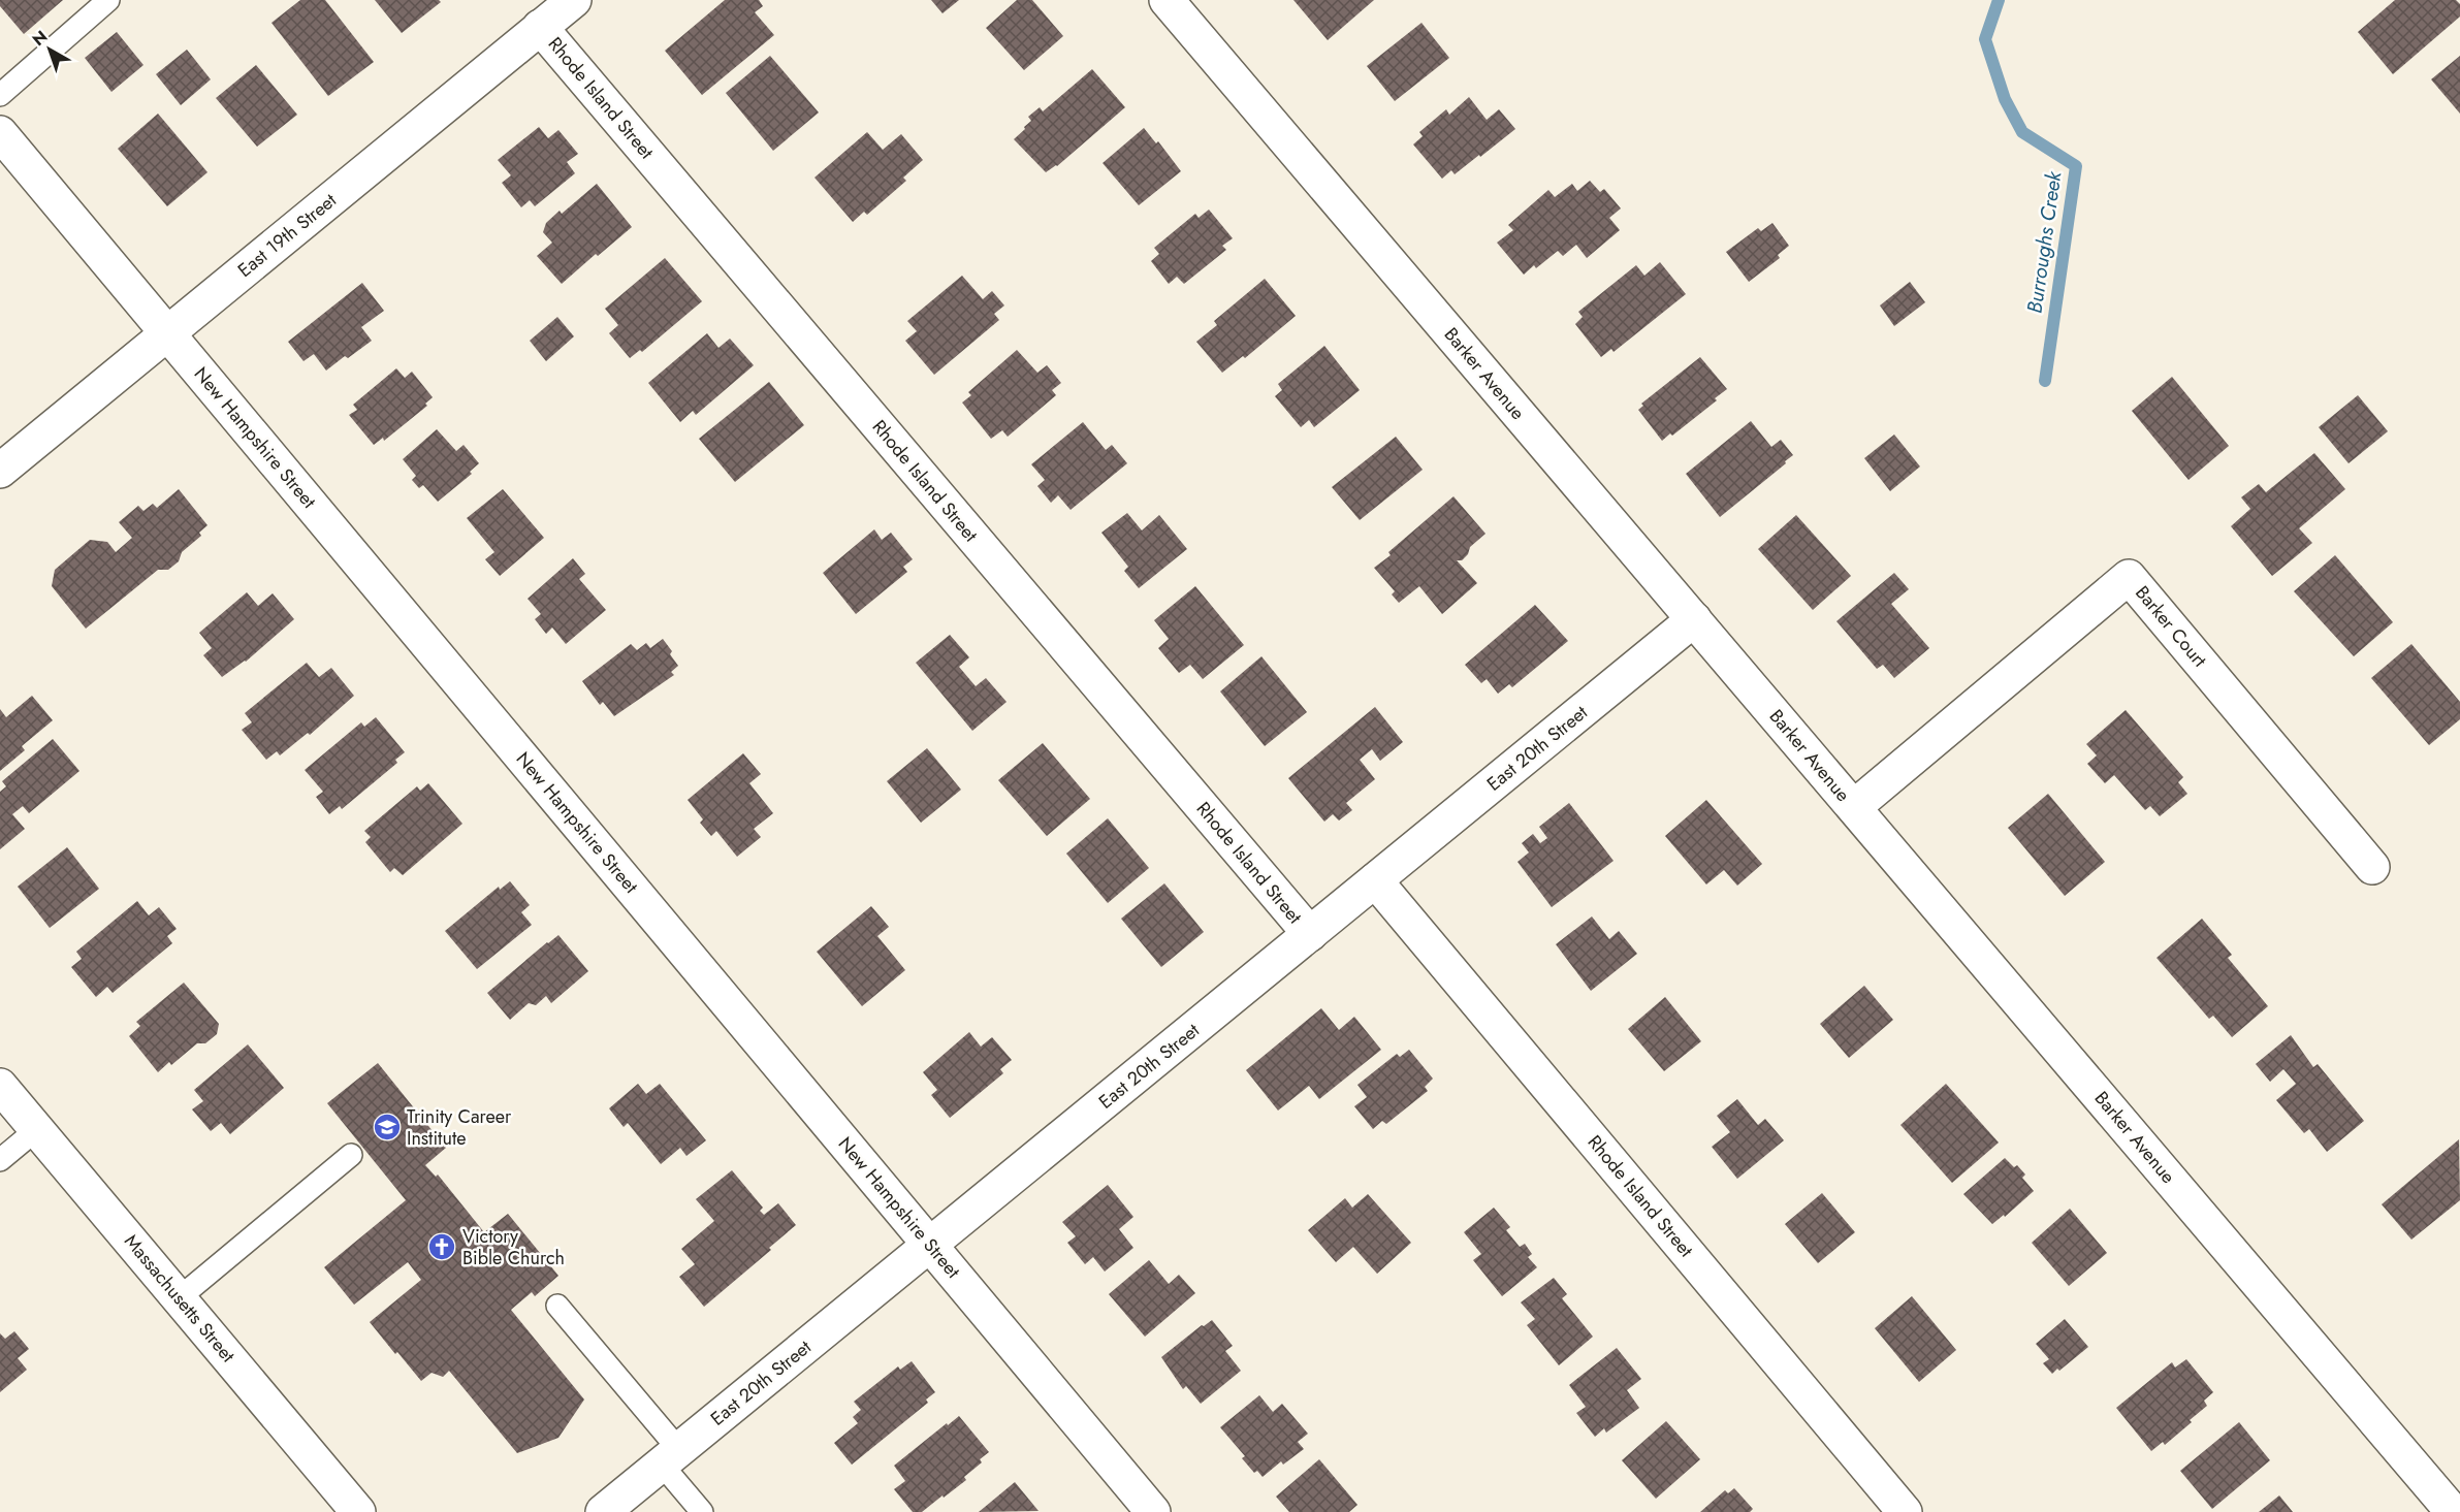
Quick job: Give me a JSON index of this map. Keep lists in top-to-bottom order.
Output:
{
  "streets": {
    "street": [
      "Rhode Island Street",
      "East 19th Street",
      "Barker Avenue",
      "New Hampshire Street",
      "Barker Court",
      "East 20th Street",
      "Massachusetts Street"
    ]
  },
  "crossings": [
    ["Rhode Island Street", "East 19th Street"],
    ["Rhode Island Street", "East 20th Street"],
    ["East 19th Street", "New Hampshire Street"],
    ["Barker Avenue", "Barker Court"],
    ["Barker Avenue", "East 20th Street"],
    ["New Hampshire Street", "East 20th Street"]
  ],
  "water": ["Burroughs Creek"],
  "places": {
    "school or university": ["Trinity Career Institute"],
    "church": ["Victory Bible Church"]
  },
  "north": "top left"
}
